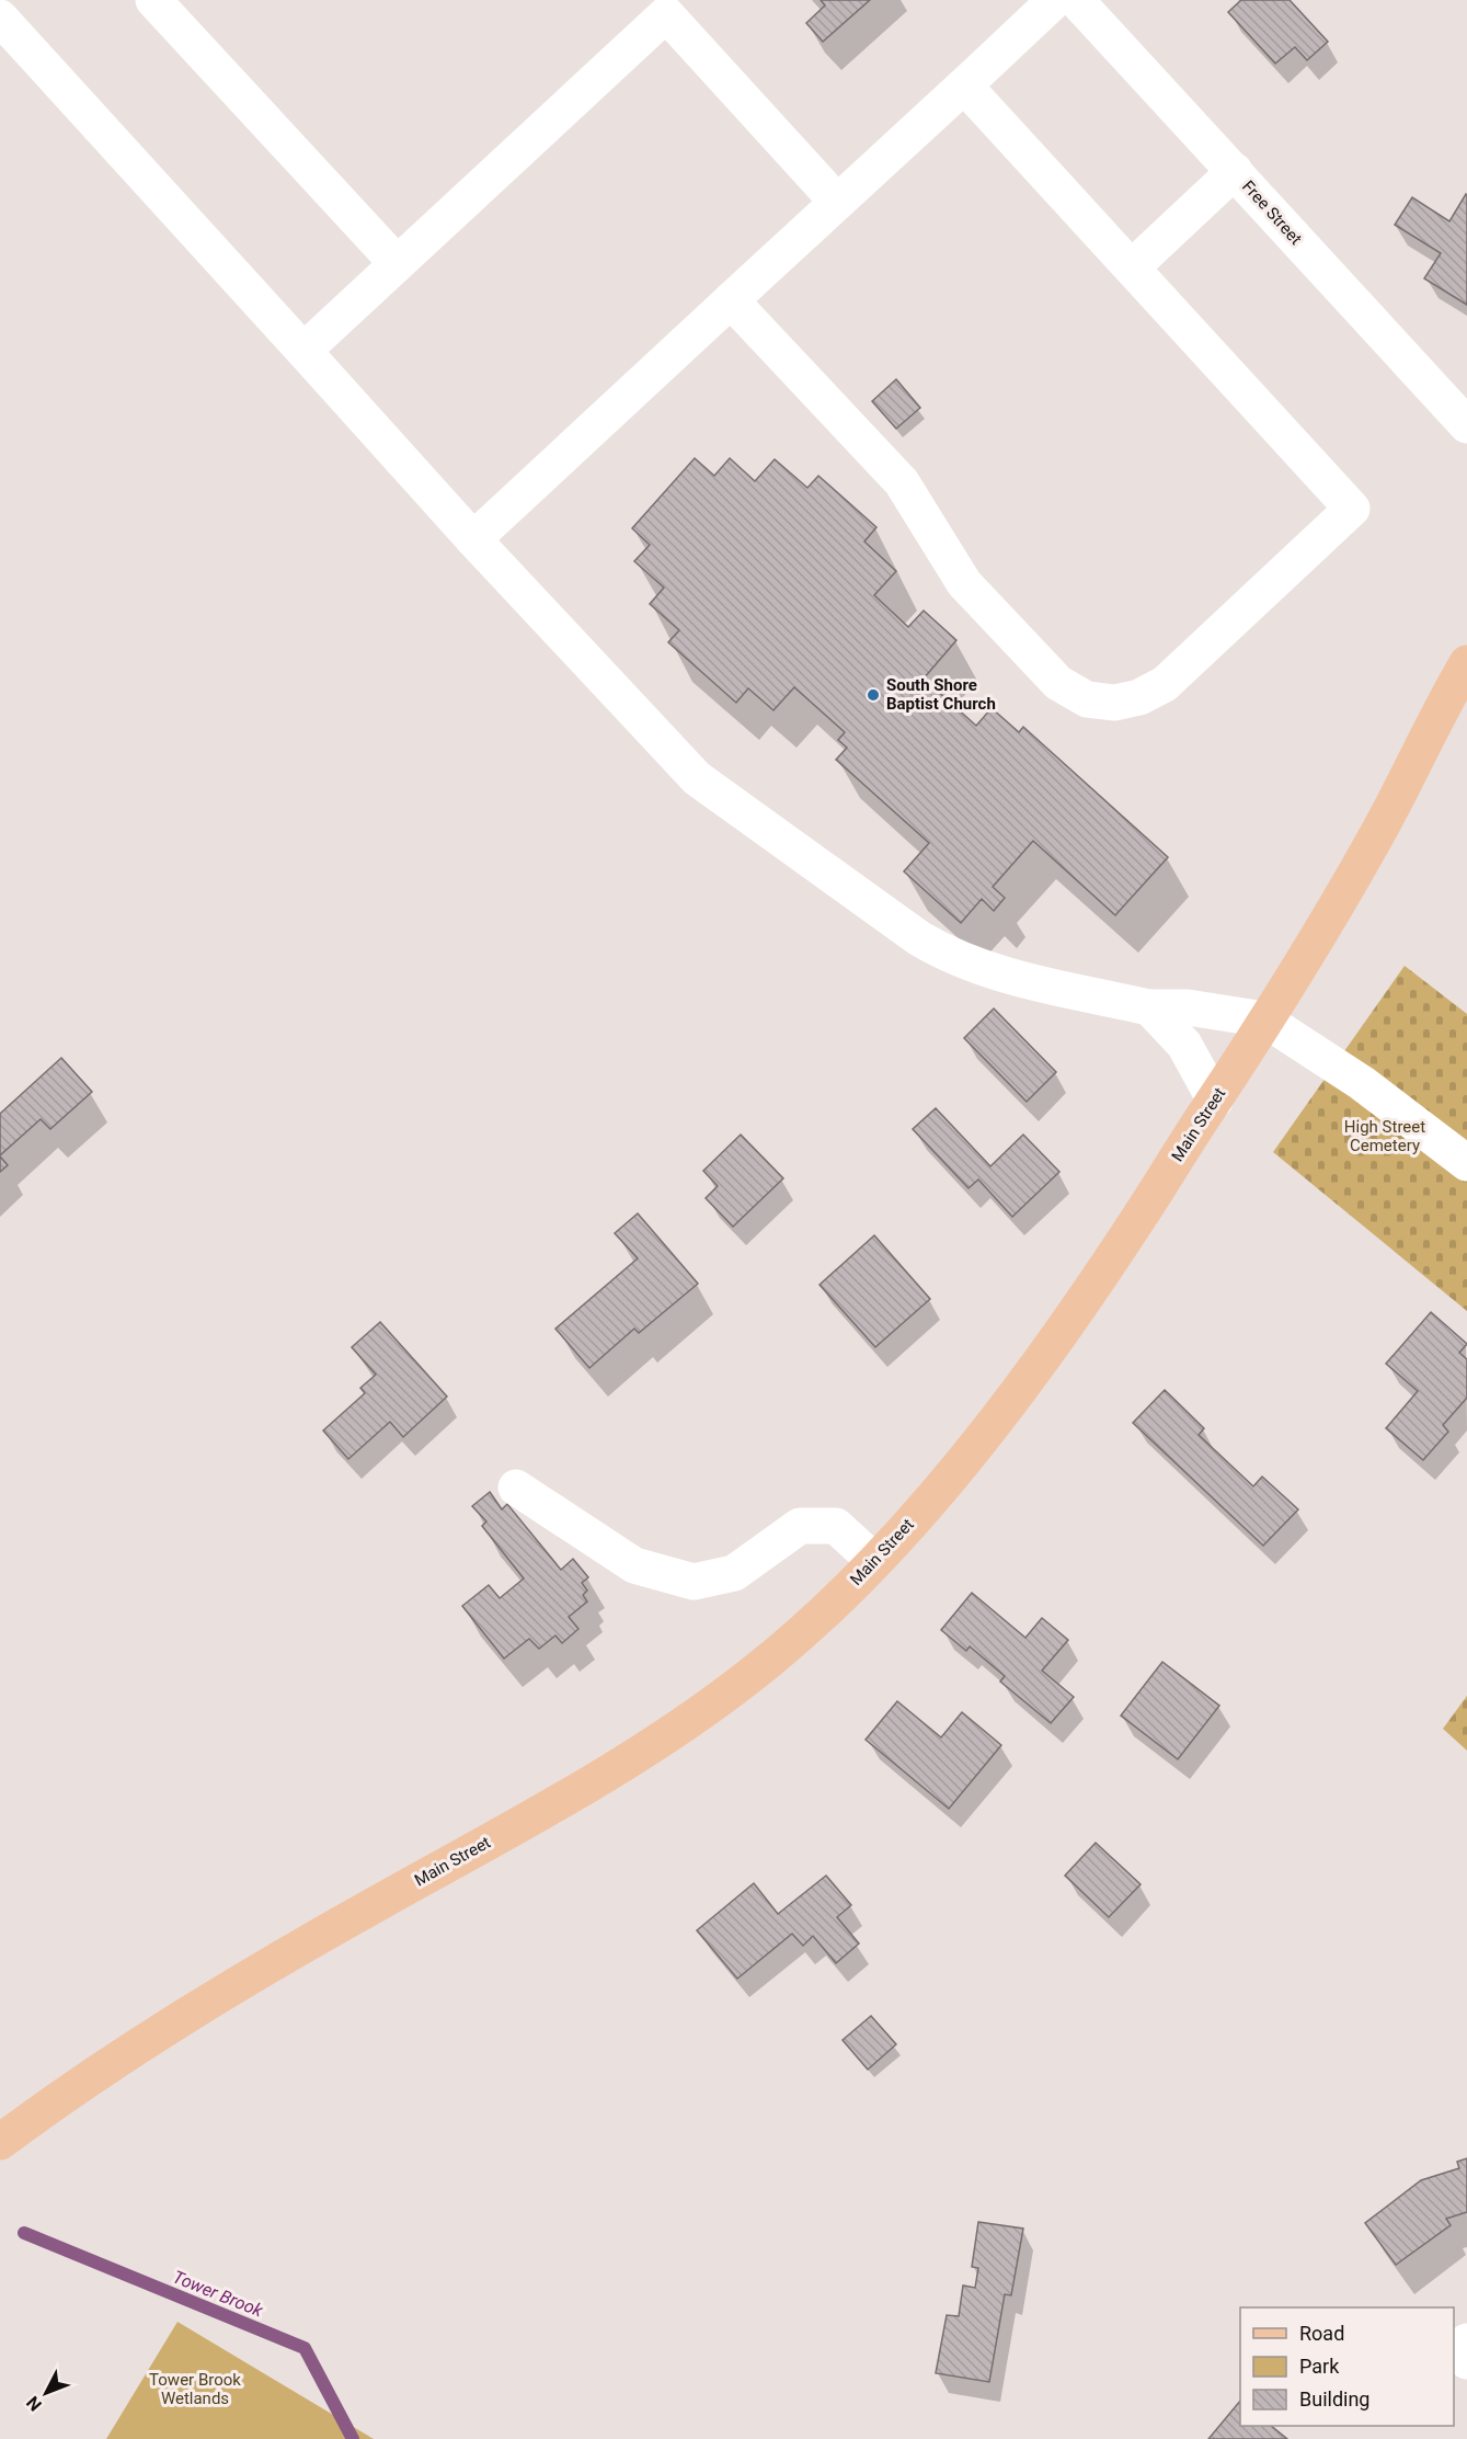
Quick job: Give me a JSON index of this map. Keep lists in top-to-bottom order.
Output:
{
  "streets": {
    "main road": ["Main Street"],
    "street": ["Free Street"]
  },
  "water": ["Tower Brook"],
  "parks": ["High Street Cemetery", "Tower Brook Wetlands"],
  "places": ["South Shore Baptist Church"],
  "legend": ["Road", "Park", "Building"],
  "north": "bottom left"
}
